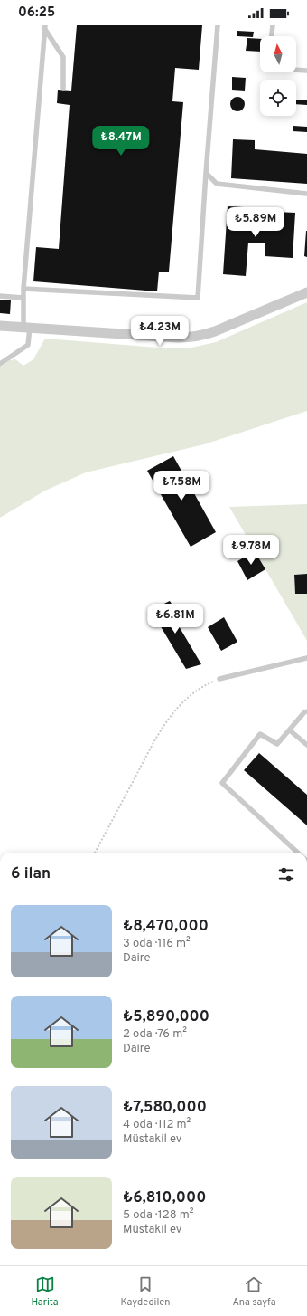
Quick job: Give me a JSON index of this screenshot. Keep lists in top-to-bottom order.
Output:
{
  "north": "top",
  "page": {
    "status": "06:25",
    "price": [
      "₺8.47M",
      "₺5.89M",
      "₺4.23M",
      "₺7.58M",
      "₺9.78M",
      "₺6.81M"
    ],
    "heading": "6 ilan",
    "list": [
      {
        "name": "₺8,470,000",
        "note": "3 oda · 116 m² · Daire"
      },
      {
        "name": "₺5,890,000",
        "note": "2 oda · 76 m² · Daire"
      },
      {
        "name": "₺7,580,000",
        "note": "4 oda · 112 m² · Müstakil ev"
      },
      {
        "name": "₺6,810,000",
        "note": "5 oda · 128 m² · Müstakil ev"
      }
    ],
    "tabs": ["Harita", "Kaydedilen", "Ana sayfa"]
  }
}
